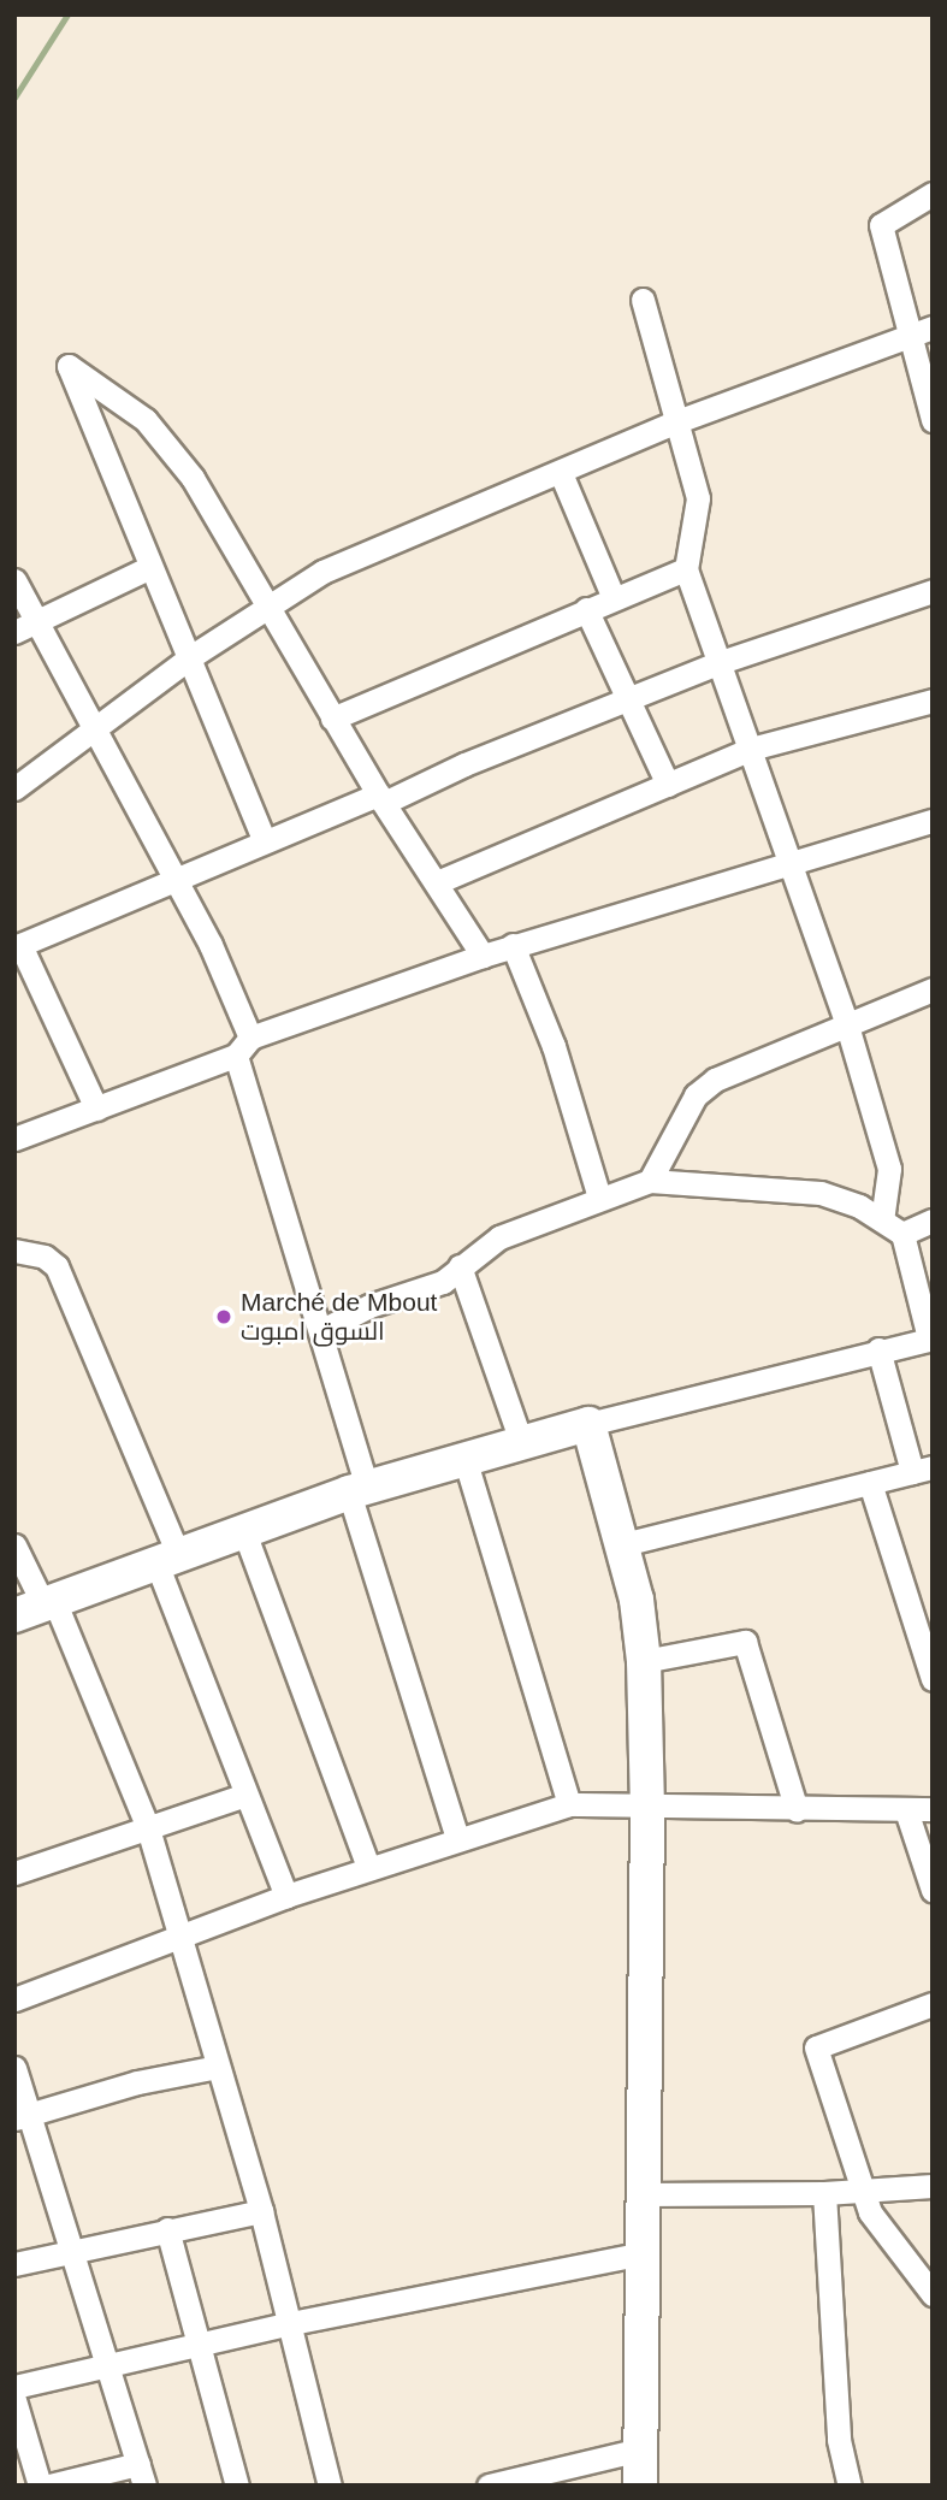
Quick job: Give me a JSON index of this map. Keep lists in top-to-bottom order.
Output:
{
  "places": ["Marché de Mbout السوق امبوت"]
}
